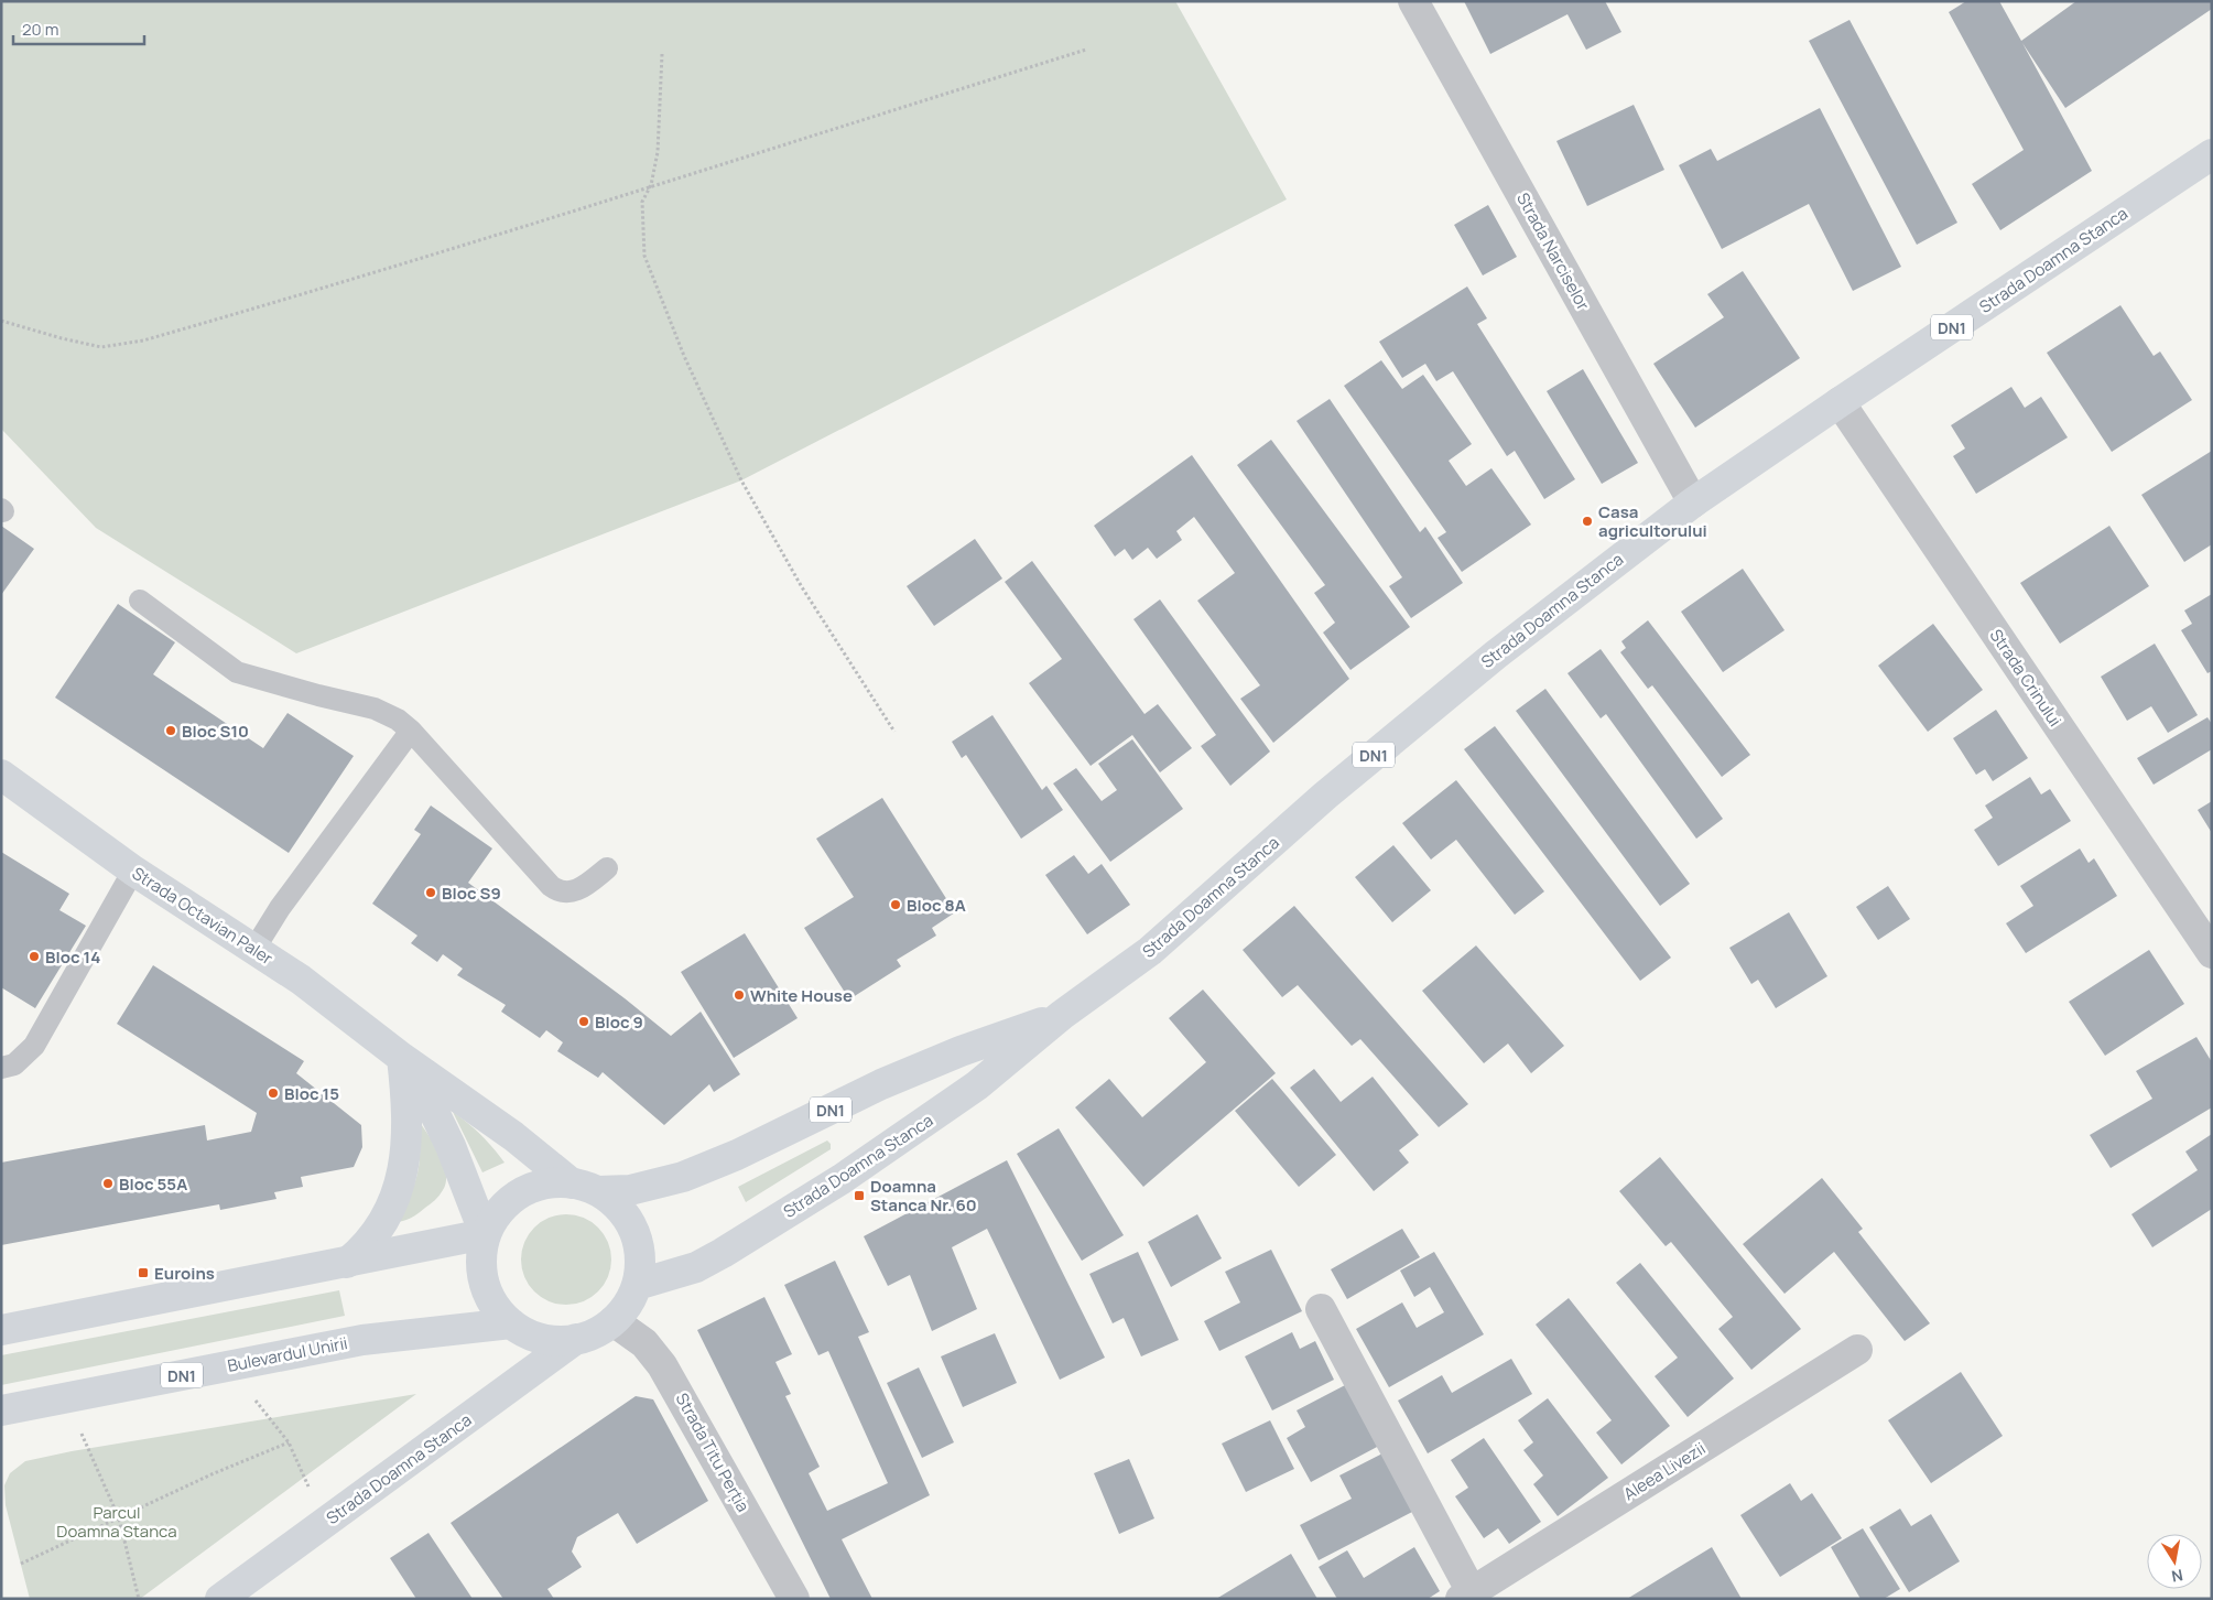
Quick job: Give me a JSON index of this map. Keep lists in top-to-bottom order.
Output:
{
  "streets": {
    "main road": [
      "Strada Doamna Stanca",
      "DN1",
      "Strada Octavian Paler",
      "Bulevardul Unirii"
    ],
    "street": [
      "Strada Narciselor",
      "Strada Crinului",
      "Strada Titu Perția",
      "Aleea Livezii"
    ]
  },
  "crossings": [
    ["Strada Narciselor", "Strada Doamna Stanca"],
    ["Strada Doamna Stanca", "DN1"],
    ["Strada Doamna Stanca", "Strada Crinului"],
    ["Strada Doamna Stanca", "Strada Octavian Paler"],
    ["Strada Doamna Stanca", "Bulevardul Unirii"],
    ["Strada Doamna Stanca", "Strada Titu Perția"],
    ["DN1", "Strada Octavian Paler"],
    ["DN1", "Bulevardul Unirii"],
    ["DN1", "Strada Titu Perția"],
    ["Strada Octavian Paler", "Bulevardul Unirii"],
    ["Strada Octavian Paler", "Strada Titu Perția"],
    ["Bulevardul Unirii", "Strada Titu Perția"]
  ],
  "parks": ["Parcul Doamna Stanca"],
  "places": {
    "other": [
      "Casa agricultorului",
      "Bloc S10",
      "Bloc S9",
      "Bloc 8A",
      "Bloc 14",
      "White House",
      "Bloc 9",
      "Bloc 15",
      "Bloc 55A"
    ],
    "transit": ["Doamna Stanca Nr. 60", "Euroins"]
  },
  "scale_bar": "20 m",
  "north": "bottom"
}
